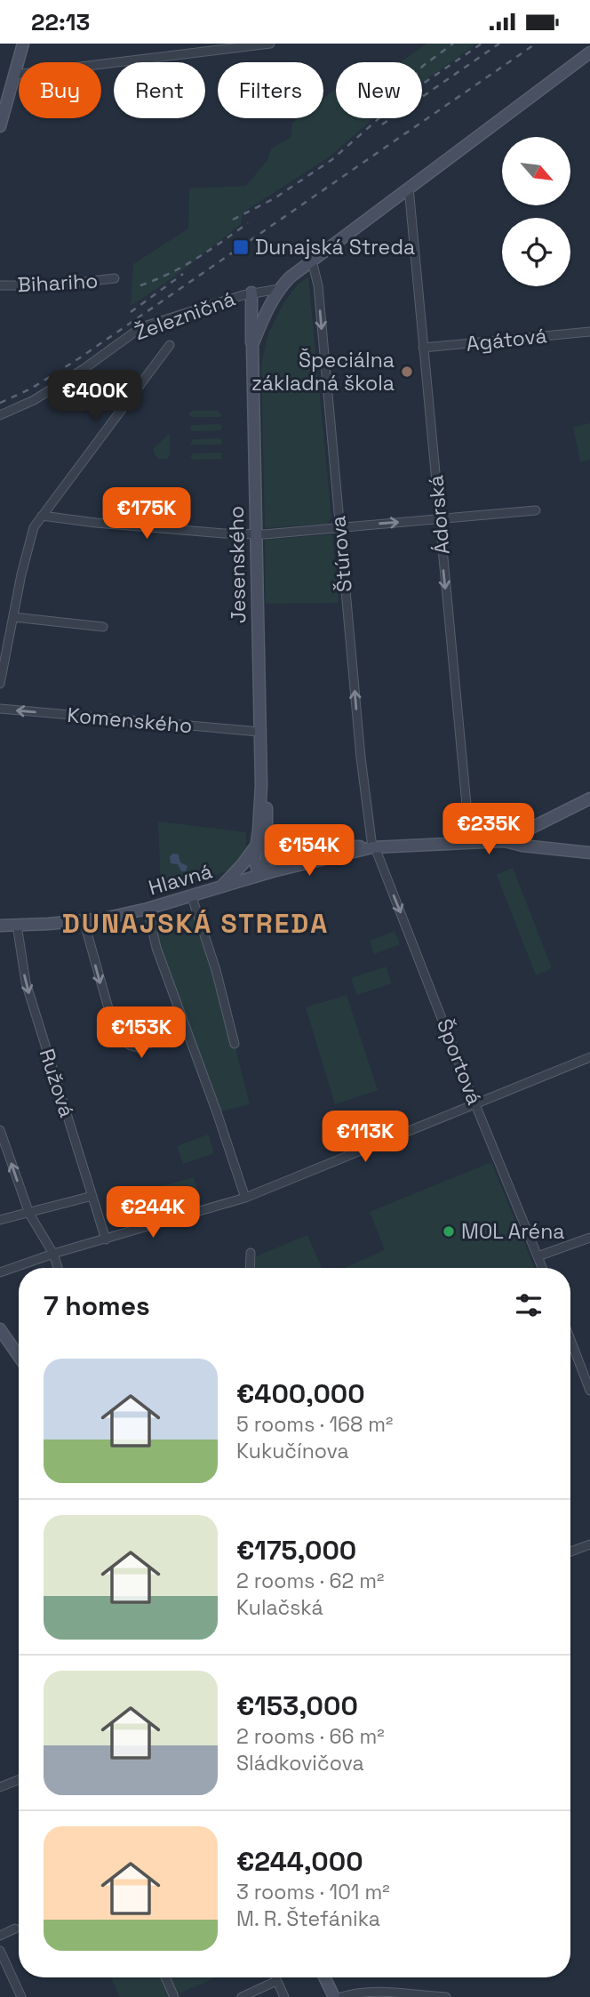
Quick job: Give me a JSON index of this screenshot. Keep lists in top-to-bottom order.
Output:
{
  "streets": {
    "street": [
      "Bihariho",
      "Železničná",
      "Agátová",
      "Ádorská",
      "Štúrova",
      "Jesenského",
      "Komenského",
      "Hlavná",
      "Športová",
      "Ružová"
    ]
  },
  "crossings": [
    ["Železničná", "Jesenského"],
    ["Agátová", "Ádorská"],
    ["Štúrova", "Hlavná"],
    ["Štúrova", "Športová"],
    ["Jesenského", "Komenského"],
    ["Jesenského", "Hlavná"],
    ["Hlavná", "Športová"],
    ["Hlavná", "Ružová"]
  ],
  "one_way": ["Ádorská", "Komenského", "Športová"],
  "districts": ["DUNAJSKÁ STREDA"],
  "places": {
    "transit": ["Dunajská Streda"],
    "other": ["Špeciálna základná škola", "MOL Aréna"]
  },
  "north": "bottom right",
  "page": {
    "status": "22:13",
    "chip": [
      "Buy",
      "Rent",
      "Filters",
      "New"
    ],
    "price": [
      "€400K",
      "€175K",
      "€235K",
      "€154K",
      "€153K",
      "€113K",
      "€244K"
    ],
    "heading": "7 homes",
    "list": [
      {
        "name": "€400,000",
        "note": "5 rooms · 168 m² · Kukučínova"
      },
      {
        "name": "€175,000",
        "note": "2 rooms · 62 m² · Kulačská"
      },
      {
        "name": "€153,000",
        "note": "2 rooms · 66 m² · Sládkovičova"
      },
      {
        "name": "€244,000",
        "note": "3 rooms · 101 m² · M. R. Štefánika"
      }
    ]
  }
}
